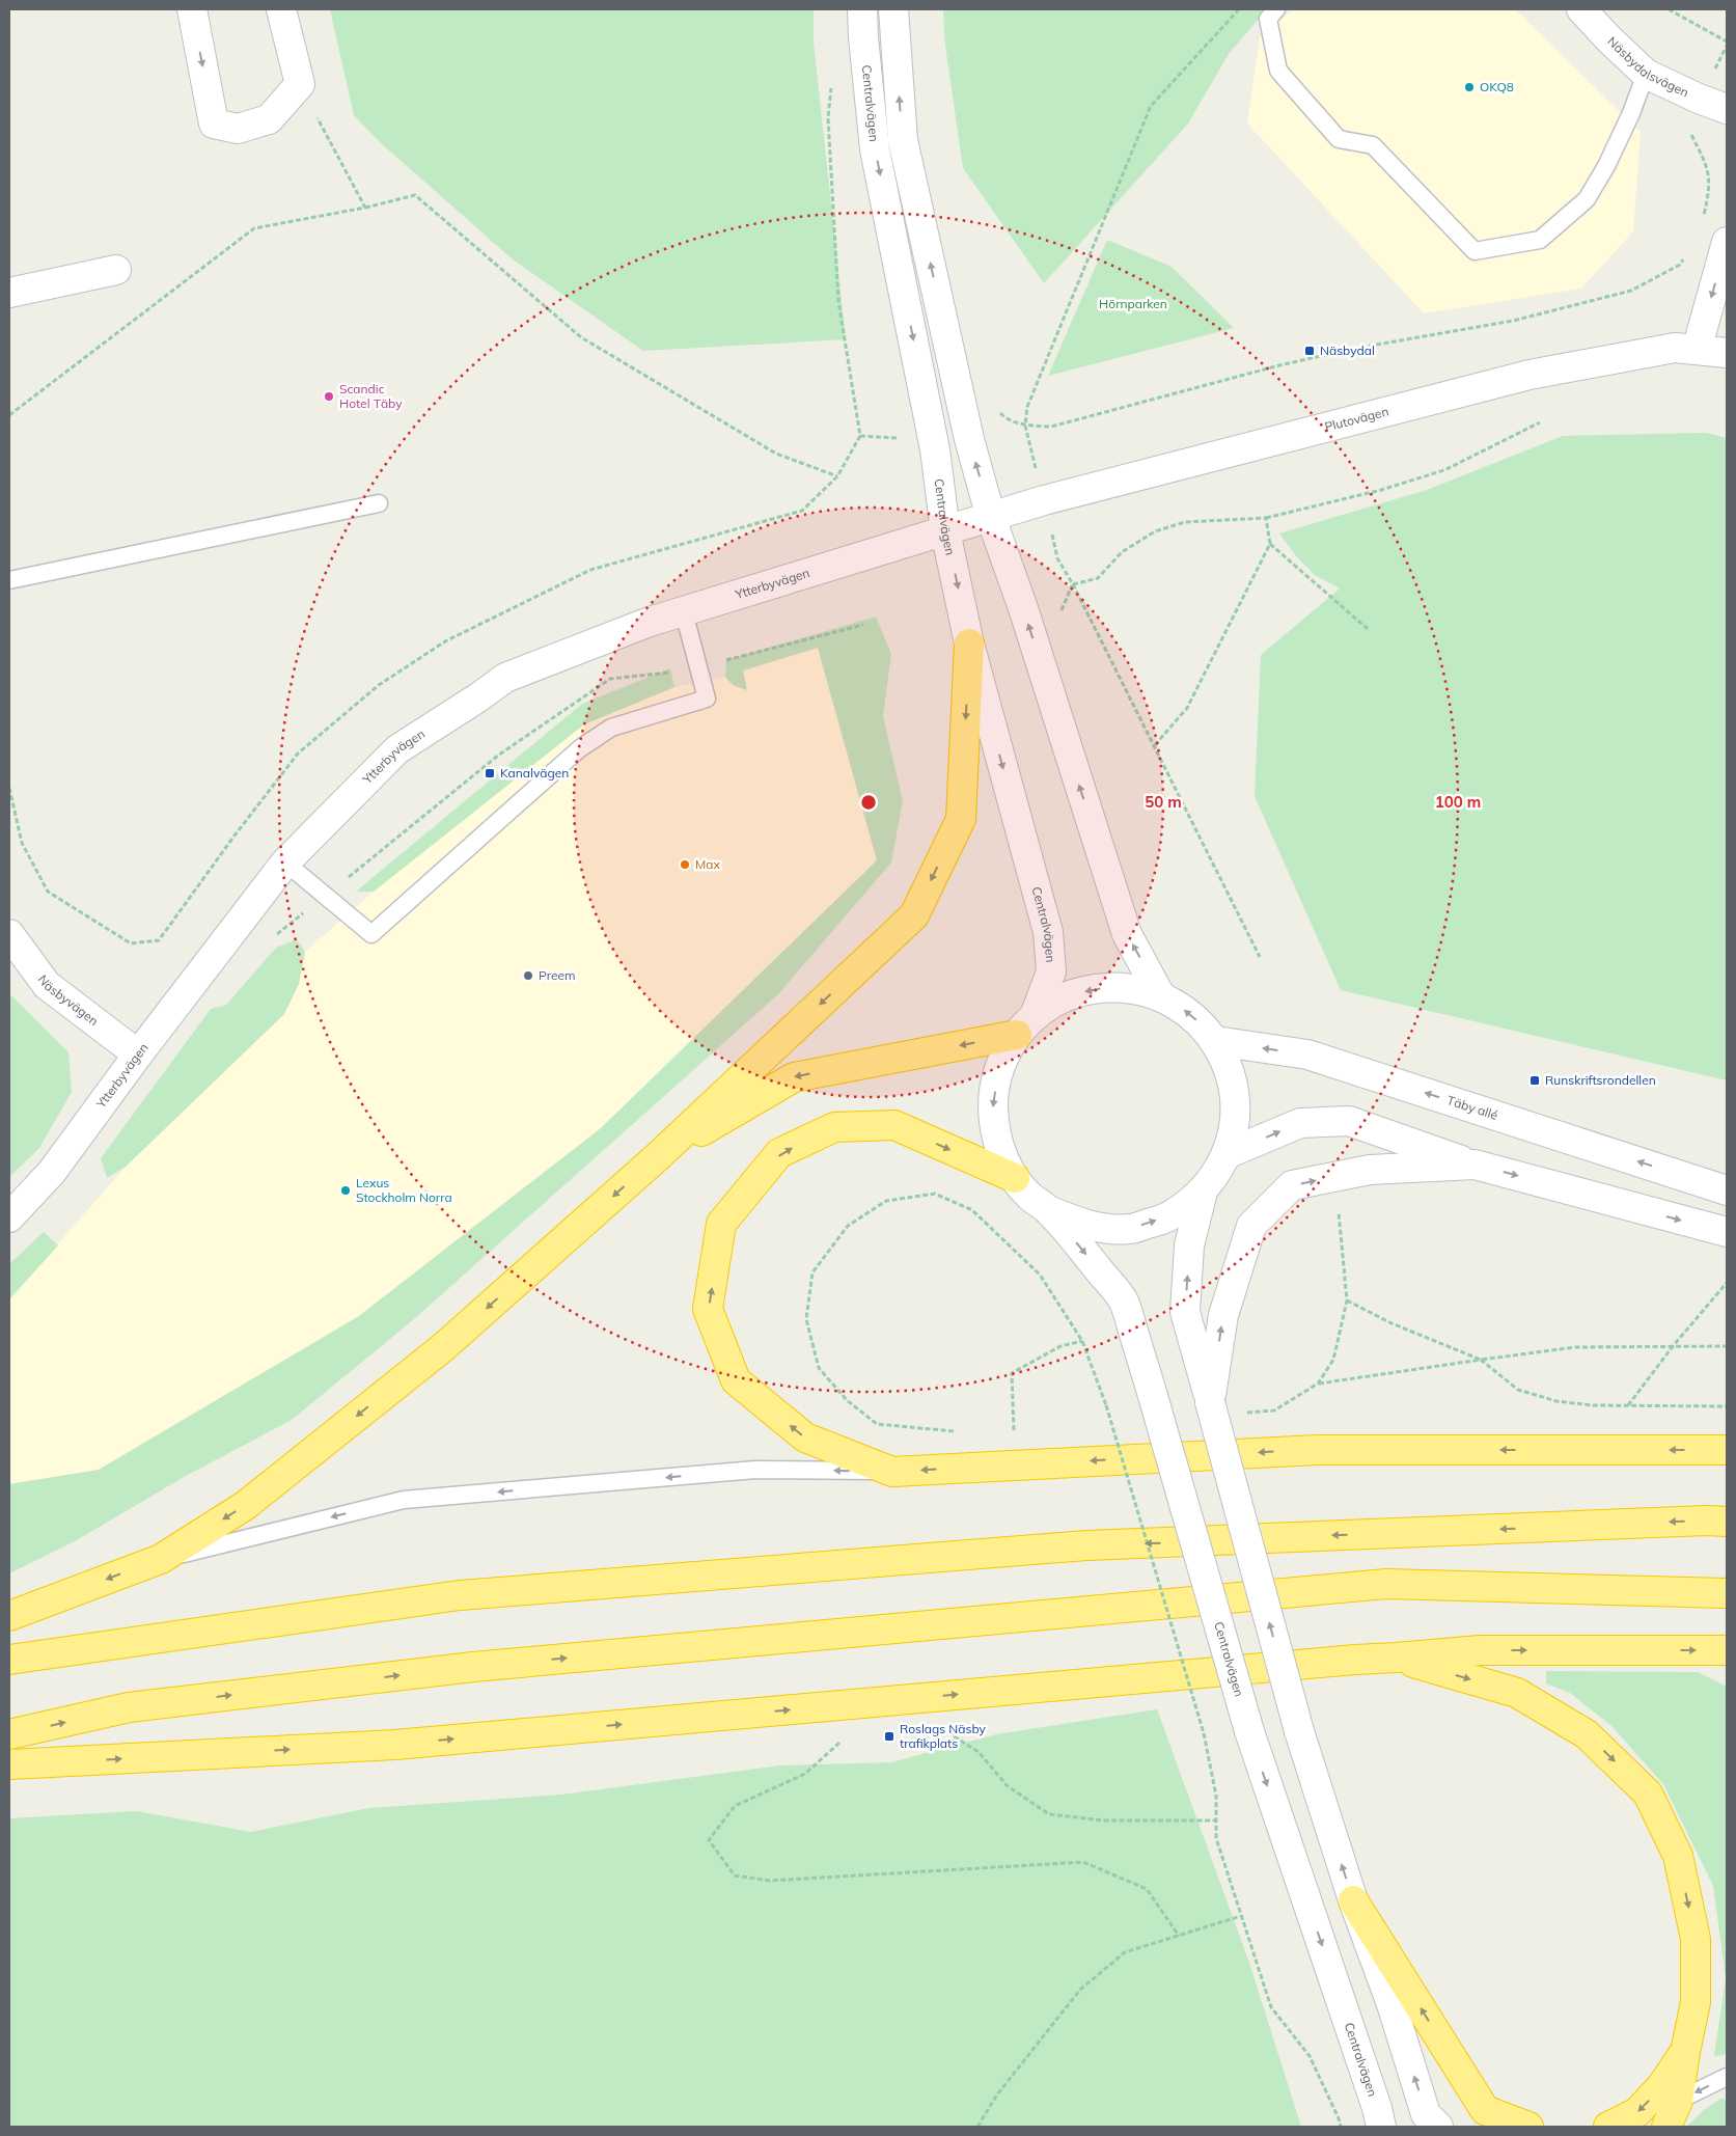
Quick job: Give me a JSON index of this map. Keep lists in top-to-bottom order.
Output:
{
  "streets": {
    "street": [
      "Näsbydalsvägen",
      "Centralvägen",
      "Plutovägen",
      "Ytterbyvägen",
      "Näsbyvägen",
      "Täby allé"
    ]
  },
  "crossings": [
    ["Centralvägen", "Plutovägen"],
    ["Centralvägen", "Ytterbyvägen"],
    ["Centralvägen", "Täby allé"],
    ["Plutovägen", "Ytterbyvägen"],
    ["Ytterbyvägen", "Näsbyvägen"]
  ],
  "parks": ["Hörnparken"],
  "places": {
    "other": [
      "OKQ8",
      "Scandic Hotel Täby",
      "Max",
      "Preem",
      "Lexus Stockholm Norra"
    ],
    "transit": [
      "Näsbydal",
      "Kanalvägen",
      "Runskriftsrondellen",
      "Roslags Näsby trafikplats"
    ]
  },
  "rings": ["50 m", "100 m"]
}
